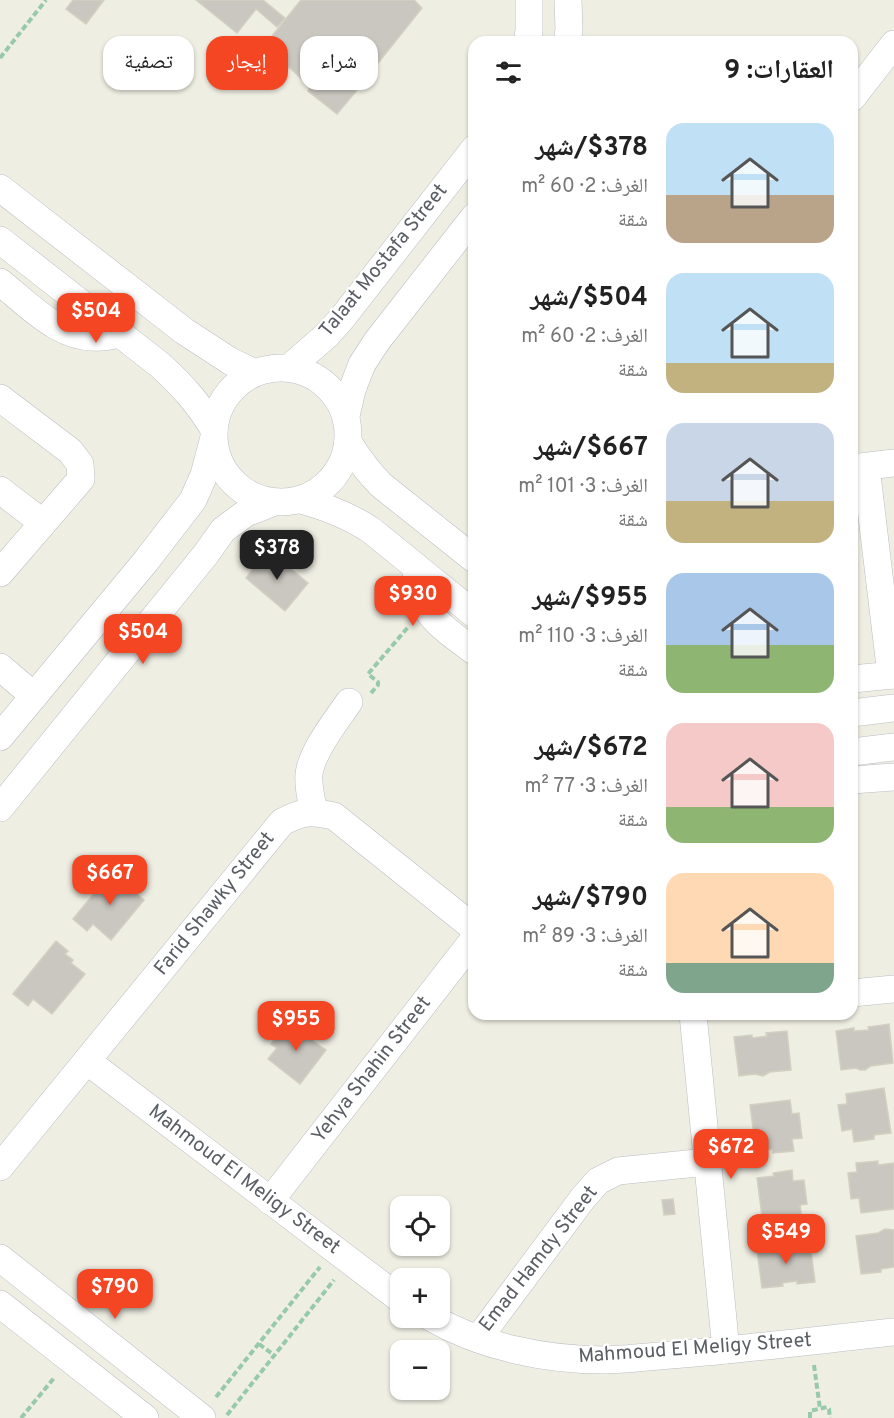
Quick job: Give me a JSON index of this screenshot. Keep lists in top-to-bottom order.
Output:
{
  "streets": {
    "street": [
      "Talaat Mostafa Street",
      "Farid Shawky Street",
      "Yehya Shahin Street",
      "Mahmoud El Meligy Street",
      "Emad Hamdy Street"
    ]
  },
  "crossings": [
    ["Farid Shawky Street", "Mahmoud El Meligy Street"],
    ["Yehya Shahin Street", "Mahmoud El Meligy Street"],
    ["Mahmoud El Meligy Street", "Emad Hamdy Street"]
  ],
  "page": {
    "chip": ["شراء", "إيجار", "تصفية"],
    "heading": "العقارات: 9",
    "list": [
      {
        "name": "$378/شهر",
        "note": "الغرف: 2 · 60 m² · شقة"
      },
      {
        "name": "$504/شهر",
        "note": "الغرف: 2 · 60 m² · شقة"
      },
      {
        "name": "$667/شهر",
        "note": "الغرف: 3 · 101 m² · شقة"
      },
      {
        "name": "$955/شهر",
        "note": "الغرف: 3 · 110 m² · شقة"
      },
      {
        "name": "$672/شهر",
        "note": "الغرف: 3 · 77 m² · شقة"
      },
      {
        "name": "$790/شهر",
        "note": "الغرف: 3 · 89 m² · شقة"
      }
    ],
    "price": [
      "$504",
      "$378",
      "$930",
      "$504",
      "$667",
      "$955",
      "$672",
      "$549",
      "$790"
    ],
    "map_buttons": ["+", "−"]
  }
}
